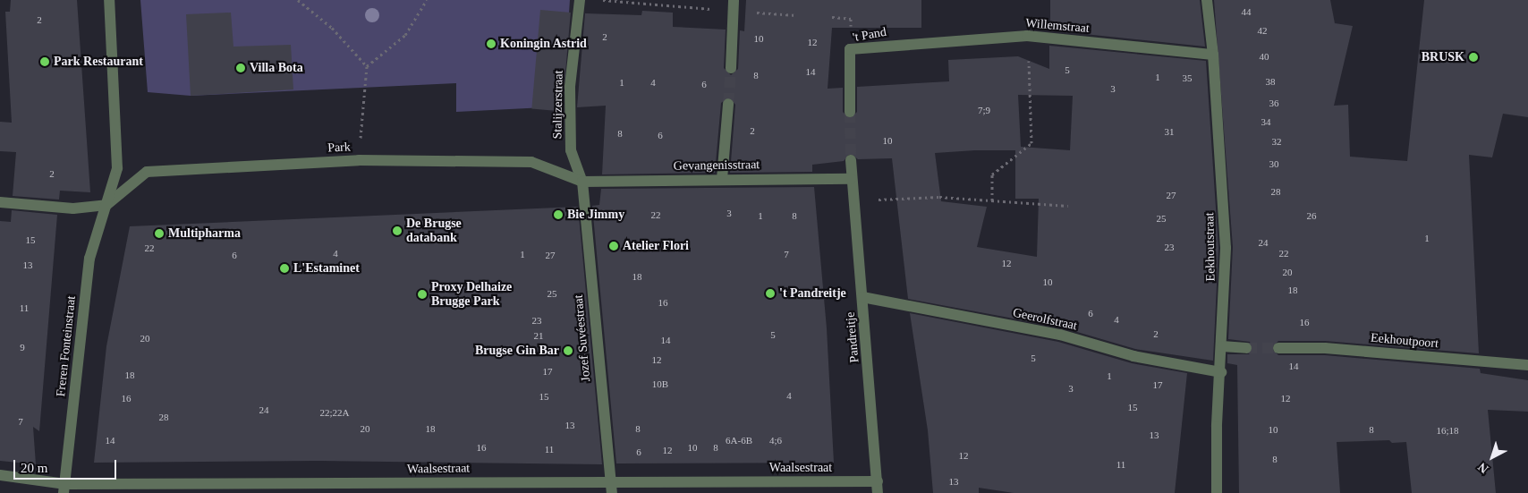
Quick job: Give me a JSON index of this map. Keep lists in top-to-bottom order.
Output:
{
  "streets": {
    "street": [
      "Willemstraat",
      "'t Pand",
      "Stalijzerstraat",
      "Park",
      "Gevangenisstraat",
      "Eekhoutstraat",
      "Geerolfstraat",
      "Pandreitje",
      "Jozef Suvéestraat",
      "Eekhoutpoort",
      "Freren Fonteinstraat",
      "Waalsestraat"
    ]
  },
  "crossings": [
    ["Willemstraat", "'t Pand"],
    ["Willemstraat", "Eekhoutstraat"],
    ["Stalijzerstraat", "Park"],
    ["Stalijzerstraat", "Gevangenisstraat"],
    ["Stalijzerstraat", "Jozef Suvéestraat"],
    ["Park", "Gevangenisstraat"],
    ["Park", "Jozef Suvéestraat"],
    ["Park", "Freren Fonteinstraat"],
    ["Gevangenisstraat", "Pandreitje"],
    ["Gevangenisstraat", "Jozef Suvéestraat"],
    ["Eekhoutstraat", "Geerolfstraat"],
    ["Geerolfstraat", "Pandreitje"],
    ["Pandreitje", "Waalsestraat"],
    ["Jozef Suvéestraat", "Waalsestraat"],
    ["Freren Fonteinstraat", "Waalsestraat"]
  ],
  "places": [
    "Koningin Astrid",
    "BRUSK",
    "Park Restaurant",
    "Villa Bota",
    "Bie Jimmy",
    "De Brugse databank",
    "Multipharma",
    "Atelier Flori",
    "L'Estaminet",
    "'t Pandreitje",
    "Proxy Delhaize Brugge Park",
    "Brugse Gin Bar"
  ],
  "house_numbers": [
    "44",
    "2",
    "42",
    "2",
    "10",
    "12",
    "40",
    "5",
    "14",
    "8",
    "1",
    "35",
    "38",
    "1",
    "4",
    "6",
    "3",
    "36",
    "7;9",
    "34",
    "2",
    "31",
    "8",
    "6",
    "10",
    "32",
    "30",
    "2",
    "28",
    "27",
    "3",
    "22",
    "1",
    "8",
    "26",
    "25",
    "1",
    "15",
    "24",
    "23",
    "22",
    "4",
    "22",
    "1",
    "7",
    "6",
    "27",
    "12",
    "13",
    "20",
    "18",
    "10",
    "18",
    "25",
    "16",
    "11",
    "6",
    "4",
    "23",
    "16",
    "2",
    "5",
    "21",
    "20",
    "14",
    "9",
    "5",
    "12",
    "14",
    "17",
    "18",
    "1",
    "10B",
    "17",
    "3",
    "4",
    "15",
    "16",
    "12",
    "15",
    "24",
    "22;22A",
    "28",
    "7",
    "13",
    "20",
    "18",
    "8",
    "10",
    "8",
    "16;18",
    "13",
    "14",
    "6A-6B",
    "4;6",
    "16",
    "10",
    "8",
    "11",
    "12",
    "6",
    "12",
    "8",
    "11",
    "13"
  ],
  "scale_bar": "20 m",
  "north": "bottom left"
}
